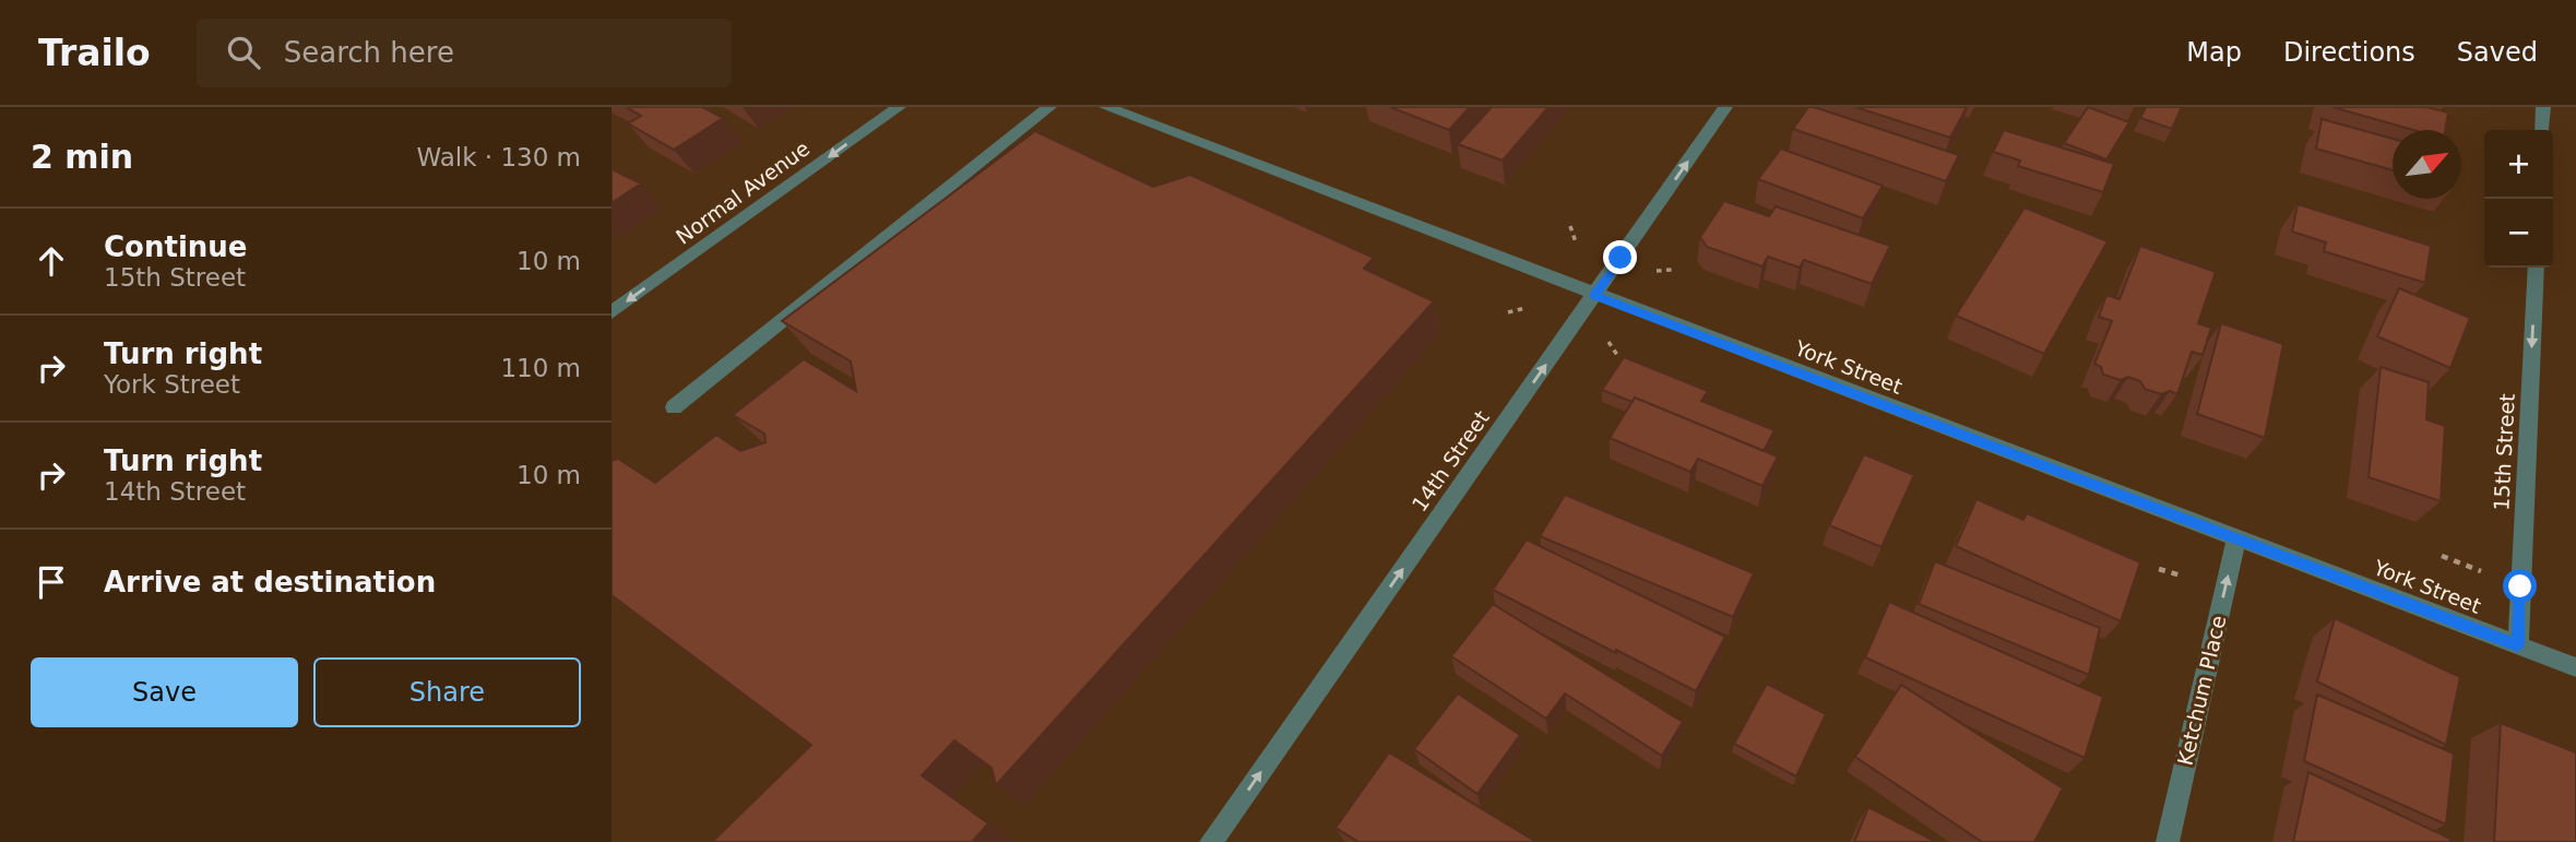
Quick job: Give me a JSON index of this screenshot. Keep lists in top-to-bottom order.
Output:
{
  "streets": {
    "street": [
      "Normal Avenue",
      "York Street",
      "15th Street",
      "14th Street",
      "Ketchum Place"
    ]
  },
  "crossings": [
    ["York Street", "15th Street"],
    ["York Street", "14th Street"],
    ["York Street", "Ketchum Place"]
  ],
  "one_way": ["15th Street", "14th Street", "Ketchum Place"],
  "north": "top right",
  "page": {
    "header": "Trailo",
    "search": "Search here",
    "nav": ["Map", "Directions", "Saved"],
    "heading": ["2 min", "Walk · 130 m"],
    "map_buttons": ["+", "−"],
    "list": [
      ["Continue", "15th Street", "10 m"],
      ["Turn right", "York Street", "110 m"],
      ["Turn right", "14th Street", "10 m"],
      "Arrive at destination"
    ],
    "buttons": ["Save", "Share"]
  }
}
